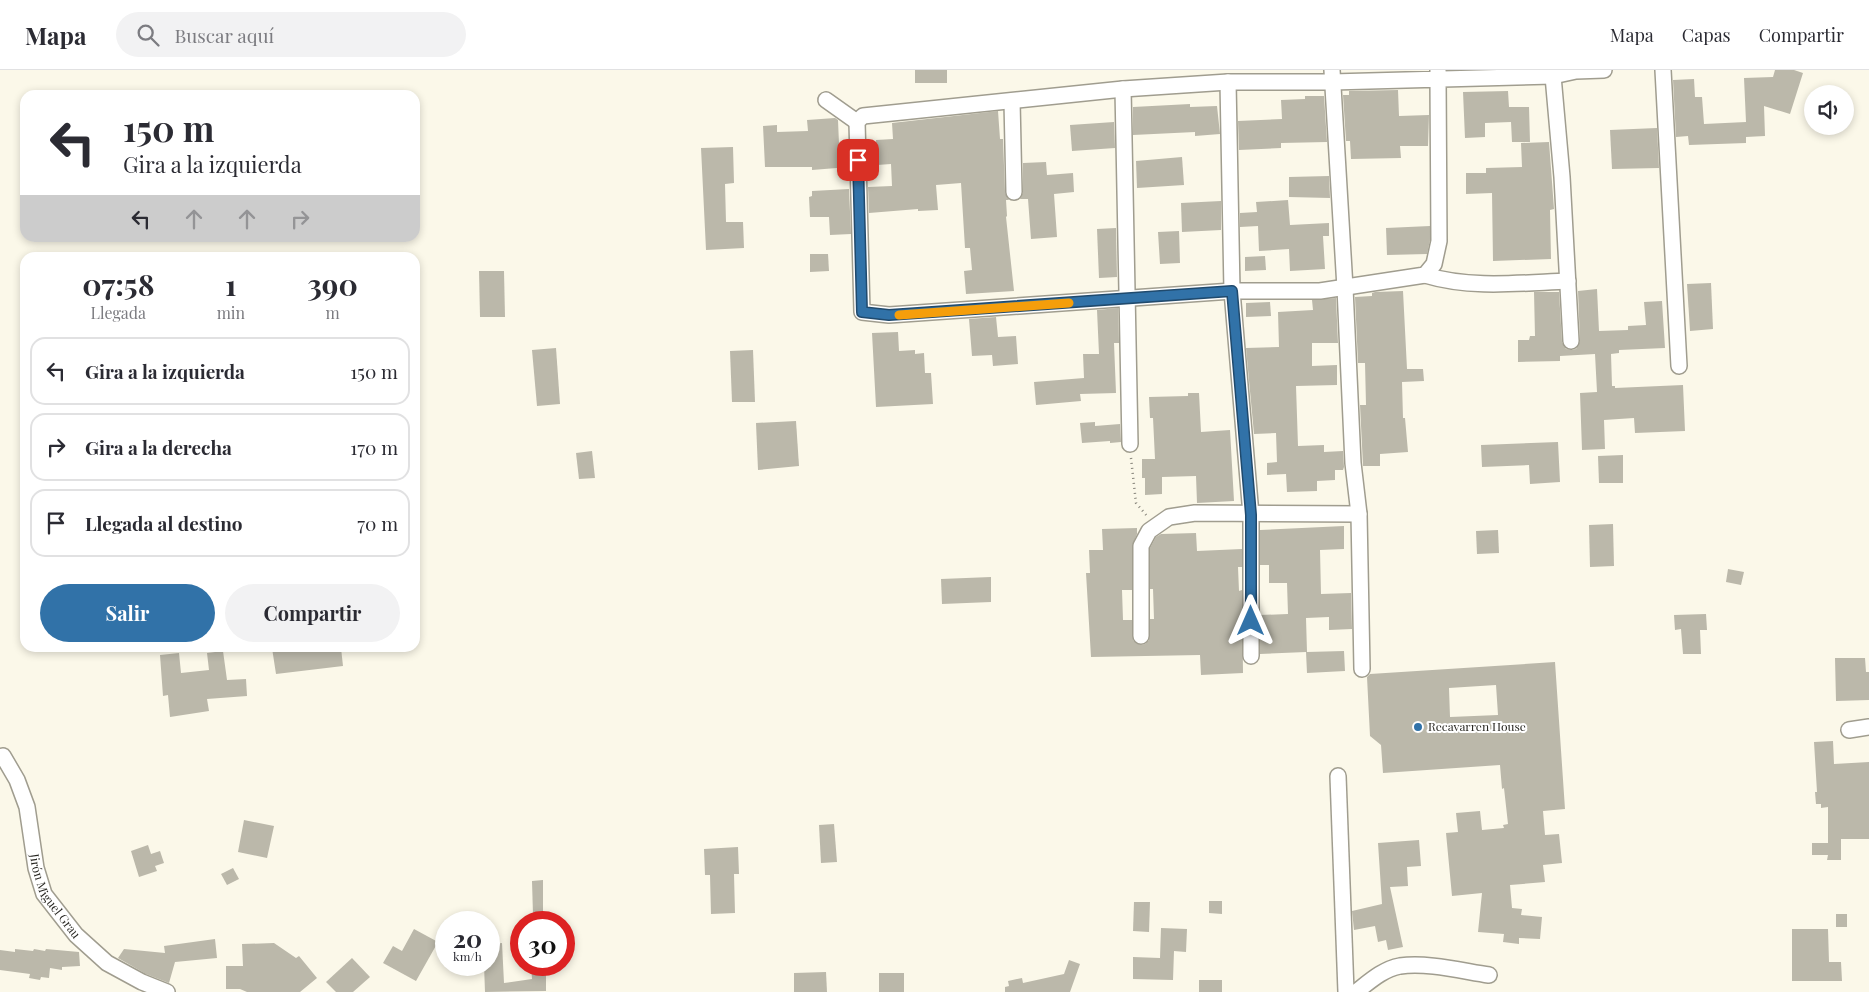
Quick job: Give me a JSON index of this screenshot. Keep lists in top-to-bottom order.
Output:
{
  "streets": {
    "street": ["Jirón Miguel Grau"]
  },
  "places": ["Recavarren House"],
  "page": {
    "header": "Mapa",
    "search": "Buscar aquí",
    "nav": ["Mapa", "Capas", "Compartir"],
    "turn": ["150 m", "Gira a la izquierda"],
    "eta": [
      "07:58",
      "Llegada",
      "1",
      "min",
      "390",
      "m"
    ],
    "list": [
      {
        "name": "Gira a la izquierda",
        "value": "150 m"
      },
      {
        "name": "Gira a la derecha",
        "value": "170 m"
      },
      {
        "name": "Llegada al destino",
        "value": "70 m"
      }
    ],
    "buttons": ["Salir", "Compartir"],
    "speed": "20 km/h",
    "limit": "30"
  }
}
